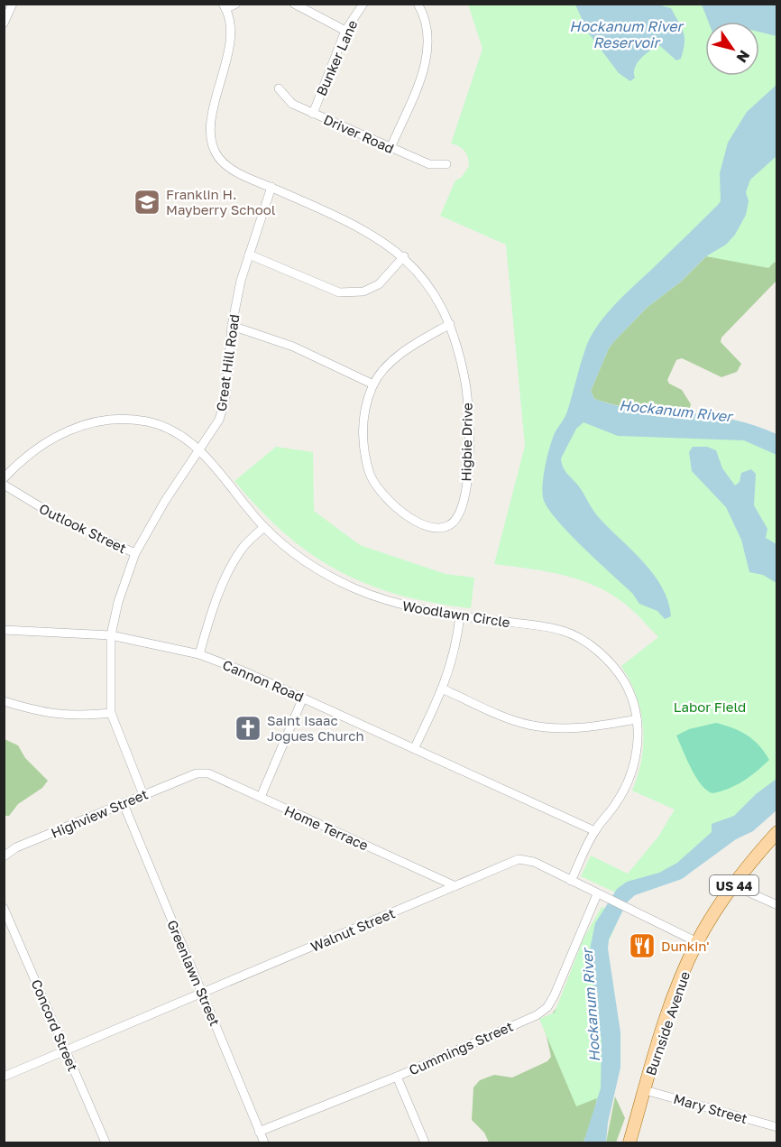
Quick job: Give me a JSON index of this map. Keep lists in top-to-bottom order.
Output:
{
  "streets": {
    "main road": ["US 44", "Burnside Avenue"],
    "street": [
      "Bunker Lane",
      "Driver Road",
      "Great Hill Road",
      "Higbie Drive",
      "Outlook Street",
      "Woodlawn Circle",
      "Cannon Road",
      "Highview Street",
      "Home Terrace",
      "Walnut Street",
      "Greenlawn Street",
      "Concord Street",
      "Cummings Street",
      "Mary Street"
    ]
  },
  "crossings": [
    ["Bunker Lane", "Driver Road"],
    ["Great Hill Road", "Higbie Drive"],
    ["Great Hill Road", "Outlook Street"],
    ["Great Hill Road", "Woodlawn Circle"],
    ["Great Hill Road", "Cannon Road"],
    ["Great Hill Road", "Highview Street"],
    ["Woodlawn Circle", "Cannon Road"],
    ["Woodlawn Circle", "Walnut Street"],
    ["Highview Street", "Home Terrace"],
    ["Highview Street", "Greenlawn Street"],
    ["Home Terrace", "Walnut Street"],
    ["Walnut Street", "Greenlawn Street"],
    ["Walnut Street", "Burnside Avenue"],
    ["Walnut Street", "Concord Street"],
    ["Walnut Street", "Cummings Street"],
    ["Greenlawn Street", "Cummings Street"],
    ["Burnside Avenue", "Mary Street"]
  ],
  "water": ["Hockanum River Reservoir", "Hockanum River"],
  "parks": ["Labor Field"],
  "places": {
    "school or university": ["Franklin H. Mayberry School"],
    "church": ["Saint Isaac Jogues Church"],
    "restaurant": ["Dunkin'"]
  },
  "north": "bottom right"
}
